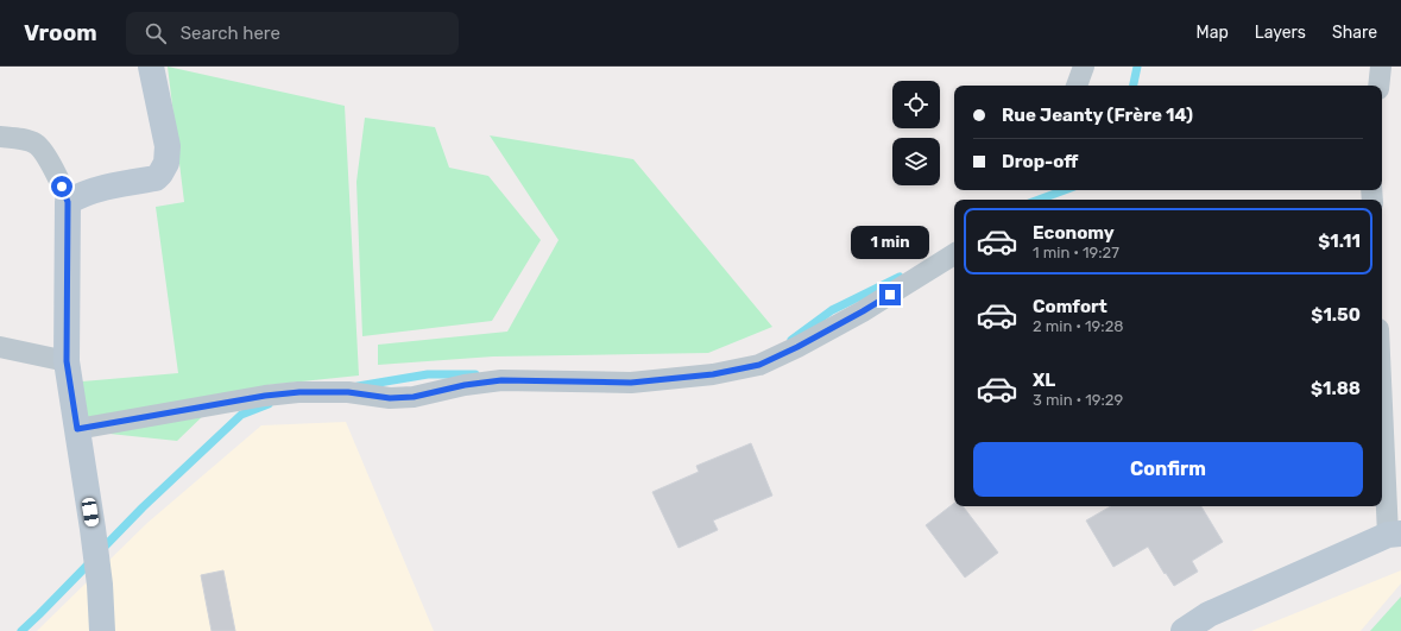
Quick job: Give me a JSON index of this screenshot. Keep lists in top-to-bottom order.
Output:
{
  "page": {
    "header": "Vroom",
    "search": "Search here",
    "nav": ["Map", "Layers", "Share"],
    "banner": ["Rue Jeanty (Frère 14)", "Drop-off"],
    "list": [
      {
        "name": "Economy",
        "note": "1 min · 19:27",
        "value": "$1.11"
      },
      {
        "name": "Comfort",
        "note": "2 min · 19:28",
        "value": "$1.50"
      },
      {
        "name": "XL",
        "note": "3 min · 19:29",
        "value": "$1.88"
      }
    ],
    "bubble": "1 min",
    "buttons": "Confirm"
  }
}
